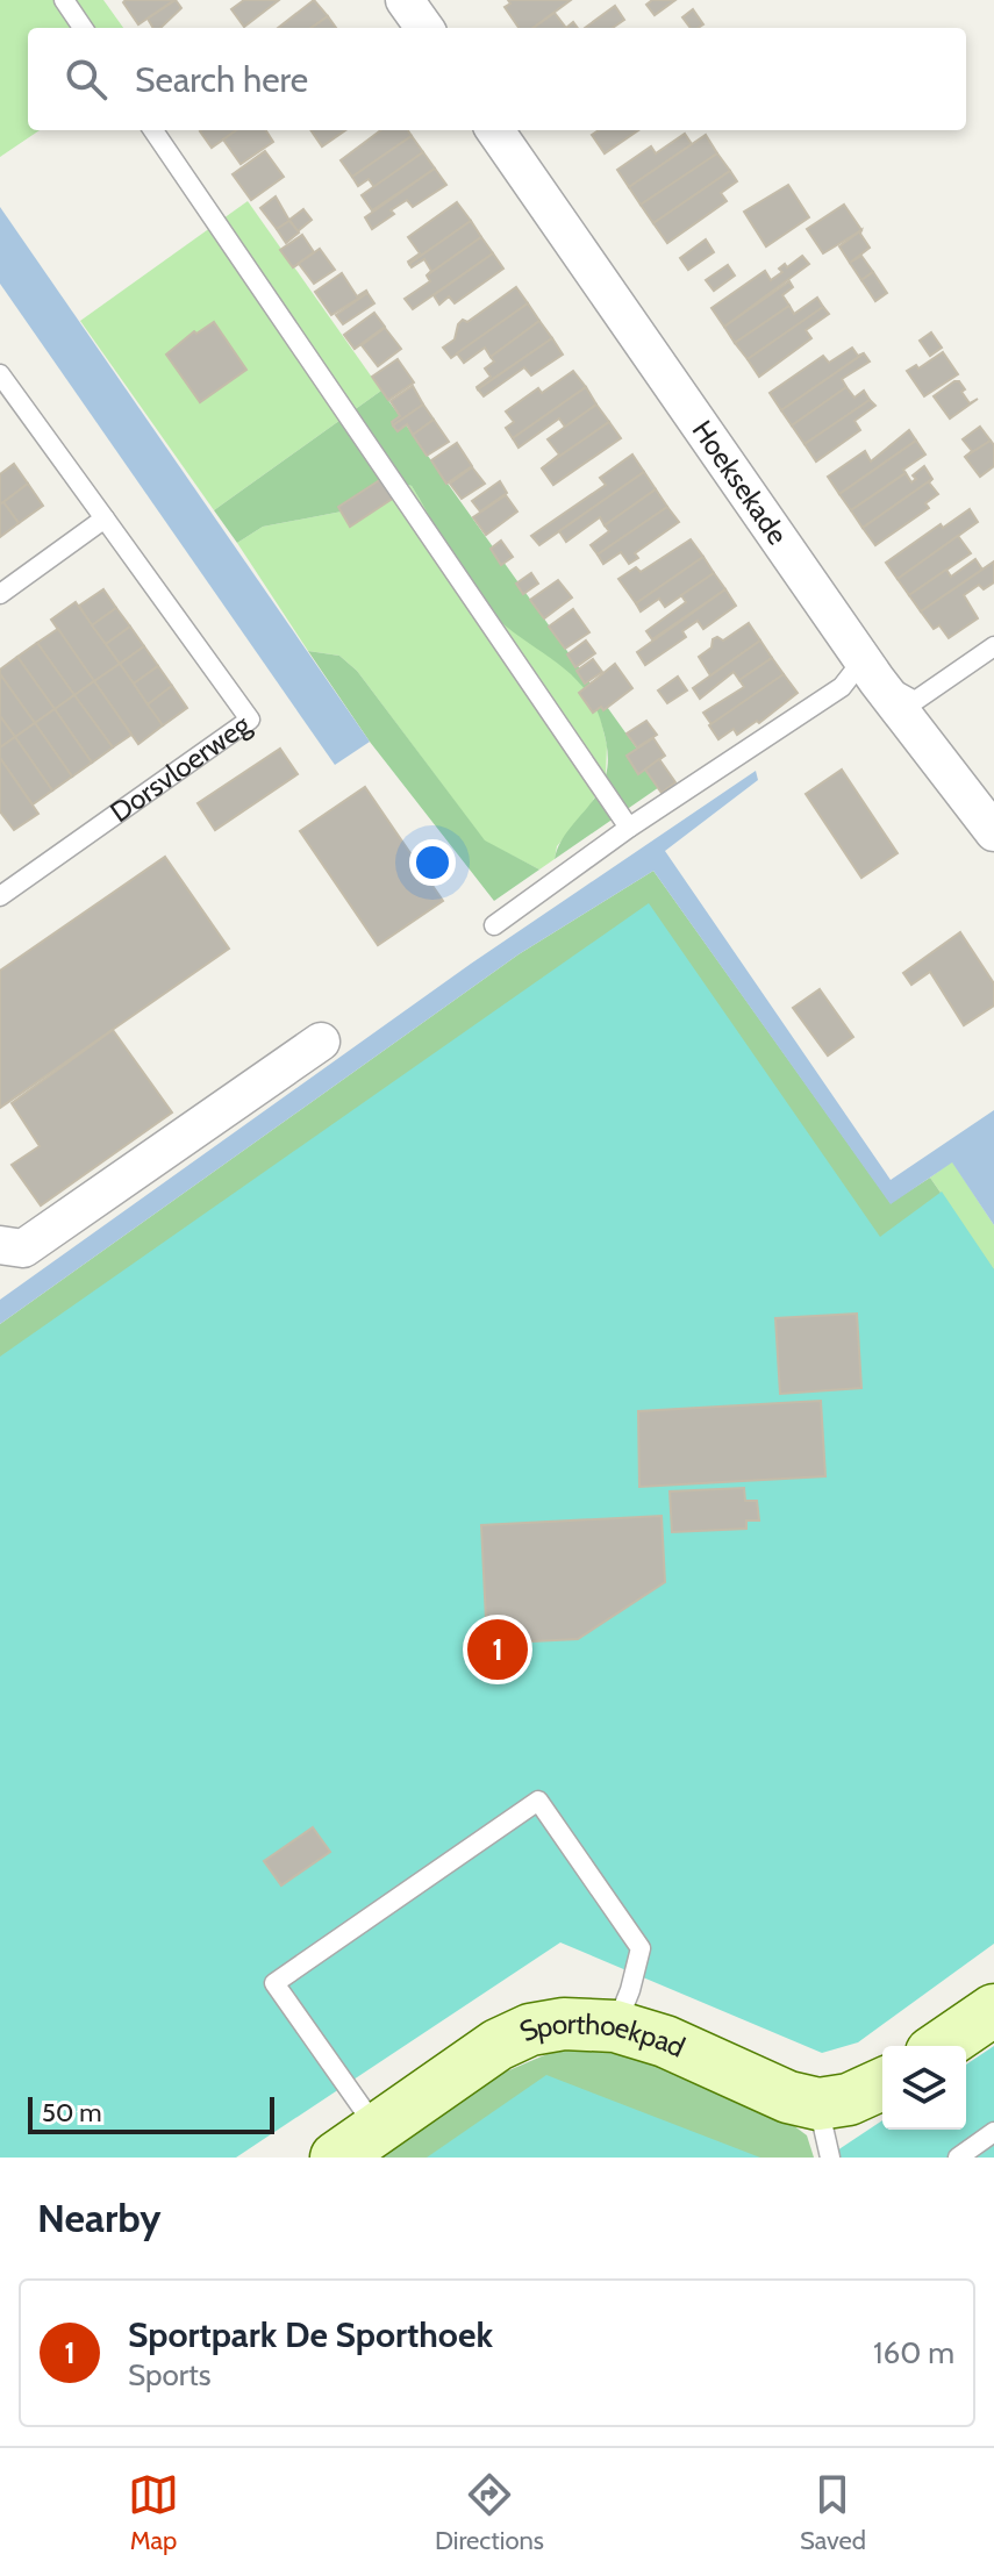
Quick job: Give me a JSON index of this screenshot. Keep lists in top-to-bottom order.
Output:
{
  "streets": {
    "street": ["Hoeksekade", "Sporthoekpad"],
    "lane": ["Dorsvloerweg"]
  },
  "scale_bar": "50 m",
  "page": {
    "search": "Search here",
    "pins": "1",
    "scale": "50 m",
    "heading": "Nearby",
    "list": [
      {
        "mark": "1",
        "name": "Sportpark De Sporthoek",
        "note": "Sports",
        "value": "160 m"
      }
    ],
    "nav": ["Map", "Directions", "Saved"]
  }
}
